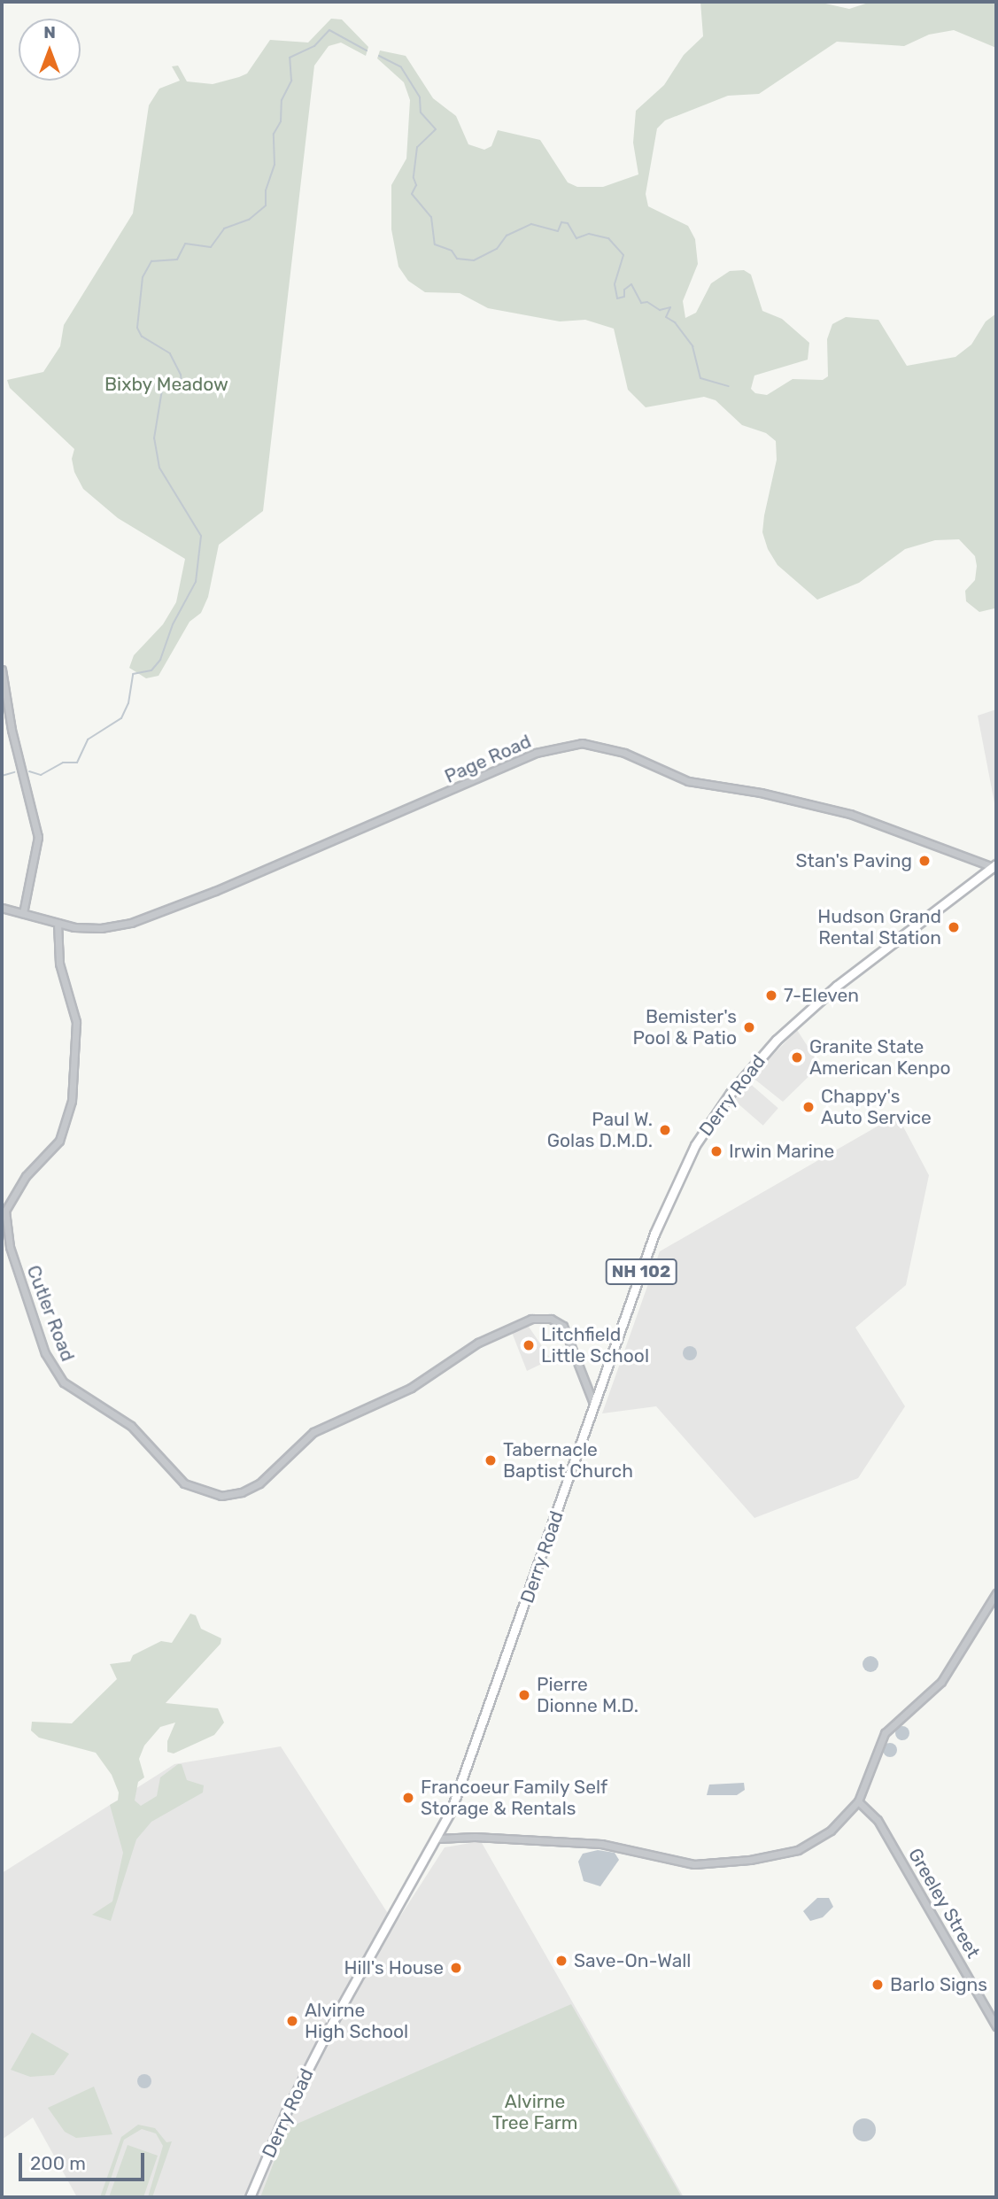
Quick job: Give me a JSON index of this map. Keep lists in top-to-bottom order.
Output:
{
  "streets": {
    "main road": ["Derry Road", "NH 102"],
    "street": ["Page Road", "Cutler Road", "Greeley Street"]
  },
  "crossings": [
    ["Page Road", "Derry Road"],
    ["Page Road", "Cutler Road"],
    ["Derry Road", "Cutler Road"]
  ],
  "parks": ["Bixby Meadow", "Alvirne Tree Farm"],
  "places": [
    "Stan's Paving",
    "Hudson Grand Rental Station",
    "7-Eleven",
    "Bemister's Pool & Patio",
    "Granite State American Kenpo",
    "Chappy's Auto Service",
    "Paul W. Golas D.M.D.",
    "Irwin Marine",
    "Litchfield Little School",
    "Tabernacle Baptist Church",
    "Pierre Dionne M.D.",
    "Francoeur Family Self Storage & Rentals",
    "Save-On-Wall",
    "Hill's House",
    "Barlo Signs",
    "Alvirne High School"
  ],
  "scale_bar": "200 m",
  "north": "top"
}
